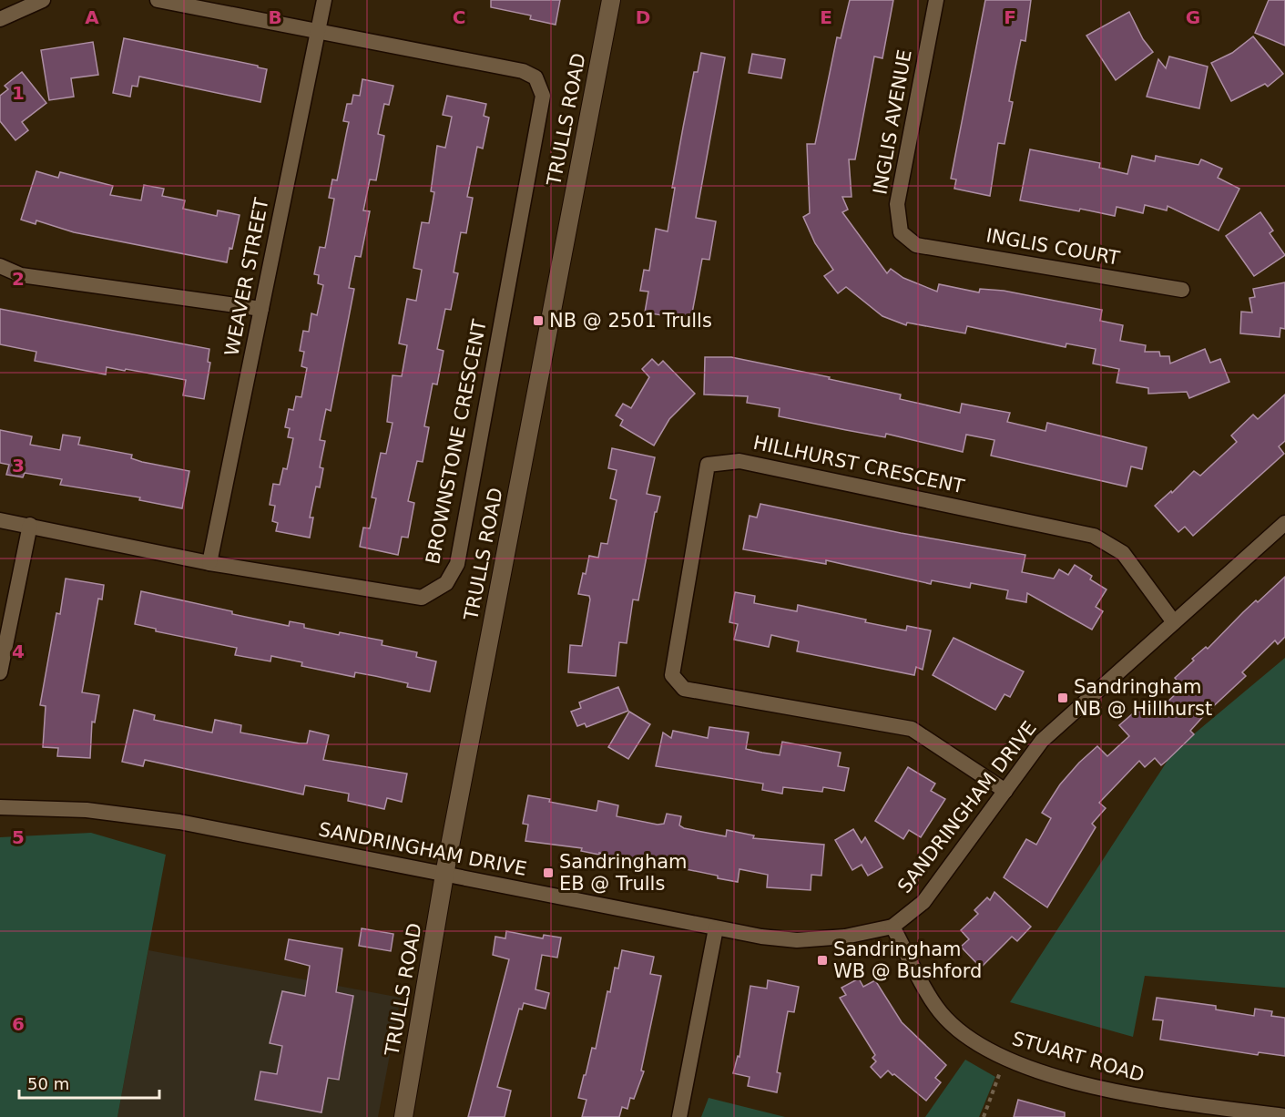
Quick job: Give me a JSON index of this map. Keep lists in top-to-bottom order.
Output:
{
  "streets": {
    "street": [
      "TRULLS ROAD",
      "INGLIS AVENUE",
      "INGLIS COURT",
      "WEAVER STREET",
      "BROWNSTONE CRESCENT",
      "HILLHURST CRESCENT",
      "SANDRINGHAM DRIVE",
      "STUART ROAD"
    ]
  },
  "crossings": [
    ["TRULLS ROAD", "SANDRINGHAM DRIVE"],
    ["INGLIS AVENUE", "INGLIS COURT"],
    ["WEAVER STREET", "BROWNSTONE CRESCENT"],
    ["HILLHURST CRESCENT", "SANDRINGHAM DRIVE"],
    ["SANDRINGHAM DRIVE", "STUART ROAD"]
  ],
  "places": {
    "transit": [
      "NB @ 2501 Trulls",
      "Sandringham NB @ Hillhurst",
      "Sandringham EB @ Trulls",
      "Sandringham WB @ Bushford"
    ]
  },
  "scale_bar": "50 m",
  "grid": {
    "columns": [
      "A",
      "B",
      "C",
      "D",
      "E",
      "F",
      "G"
    ],
    "rows": [
      "1",
      "2",
      "3",
      "4",
      "5",
      "6"
    ]
  }
}
